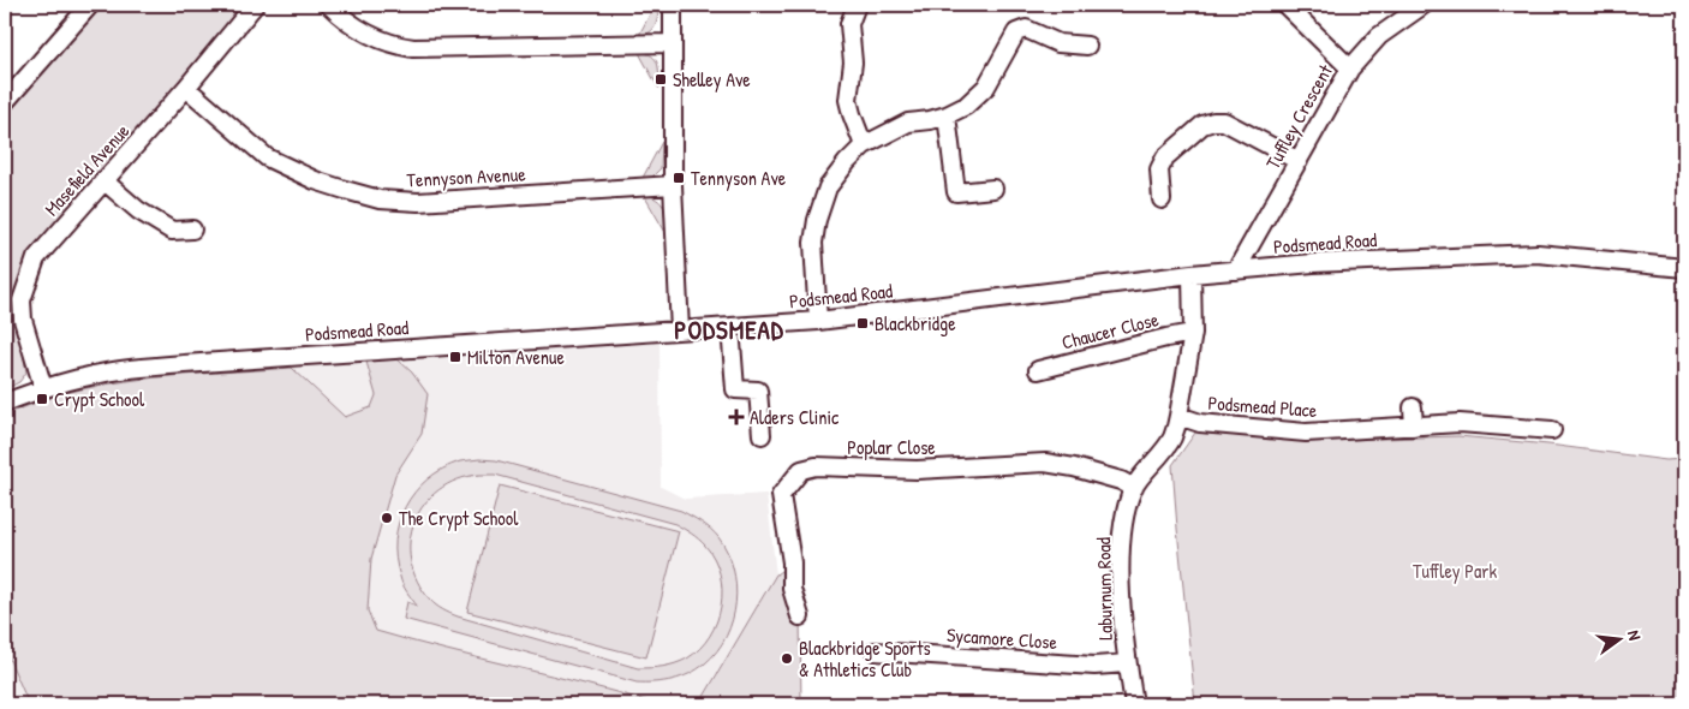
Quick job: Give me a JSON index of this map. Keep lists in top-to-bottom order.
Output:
{
  "streets": {
    "street": [
      "Tuffley Crescent",
      "Masefield Avenue",
      "Tennyson Avenue",
      "Podsmead Road",
      "Chaucer Close",
      "Podsmead Place",
      "Poplar Close",
      "Laburnum Road",
      "Sycamore Close"
    ]
  },
  "crossings": [
    ["Tuffley Crescent", "Podsmead Road"],
    ["Masefield Avenue", "Tennyson Avenue"],
    ["Masefield Avenue", "Podsmead Road"],
    ["Podsmead Road", "Podsmead Place"],
    ["Chaucer Close", "Podsmead Place"],
    ["Podsmead Place", "Laburnum Road"],
    ["Poplar Close", "Laburnum Road"],
    ["Laburnum Road", "Sycamore Close"]
  ],
  "districts": ["PODSMEAD"],
  "parks": ["Tuffley Park"],
  "places": {
    "transit": [
      "Shelley Ave",
      "Tennyson Ave",
      "Blackbridge",
      "Milton Avenue",
      "Crypt School"
    ],
    "health": ["Alders Clinic"],
    "other": ["The Crypt School", "Blackbridge Sports & Athletics Club"]
  },
  "north": "right"
}
